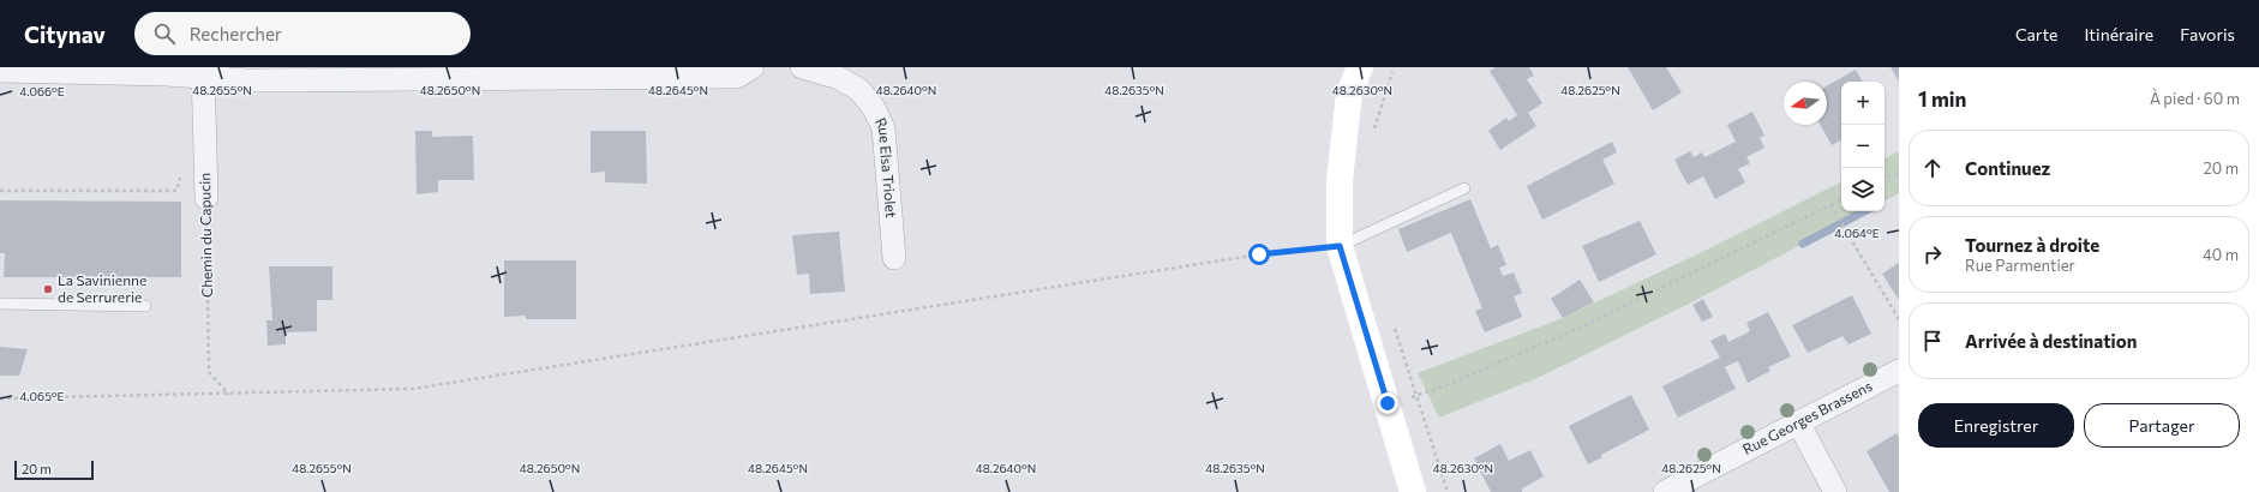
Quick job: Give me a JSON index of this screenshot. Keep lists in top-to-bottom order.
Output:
{
  "streets": {
    "street": ["Rue Elsa Triolet", "Chemin du Capucin", "Rue Georges Brassens"]
  },
  "places": ["La Savinienne de Serrurerie"],
  "scale_bar": "20 m",
  "north": "left",
  "page": {
    "header": "Citynav",
    "search": "Rechercher",
    "nav": ["Carte", "Itinéraire", "Favoris"],
    "heading": ["1 min", "À pied · 60 m"],
    "map_buttons": ["+", "−"],
    "list": [
      ["Continuez", "20 m"],
      ["Tournez à droite", "Rue Parmentier", "40 m"],
      "Arrivée à destination"
    ],
    "buttons": ["Enregistrer", "Partager"],
    "scale": "20 m"
  },
  "coordinates": [
    "48.2655°N",
    "48.2650°N",
    "48.2640°N",
    "48.2630°N",
    "48.2625°N",
    "48.2645°N",
    "48.2635°N",
    "4.066°E",
    "4.064°E",
    "4.065°E"
  ]
}
